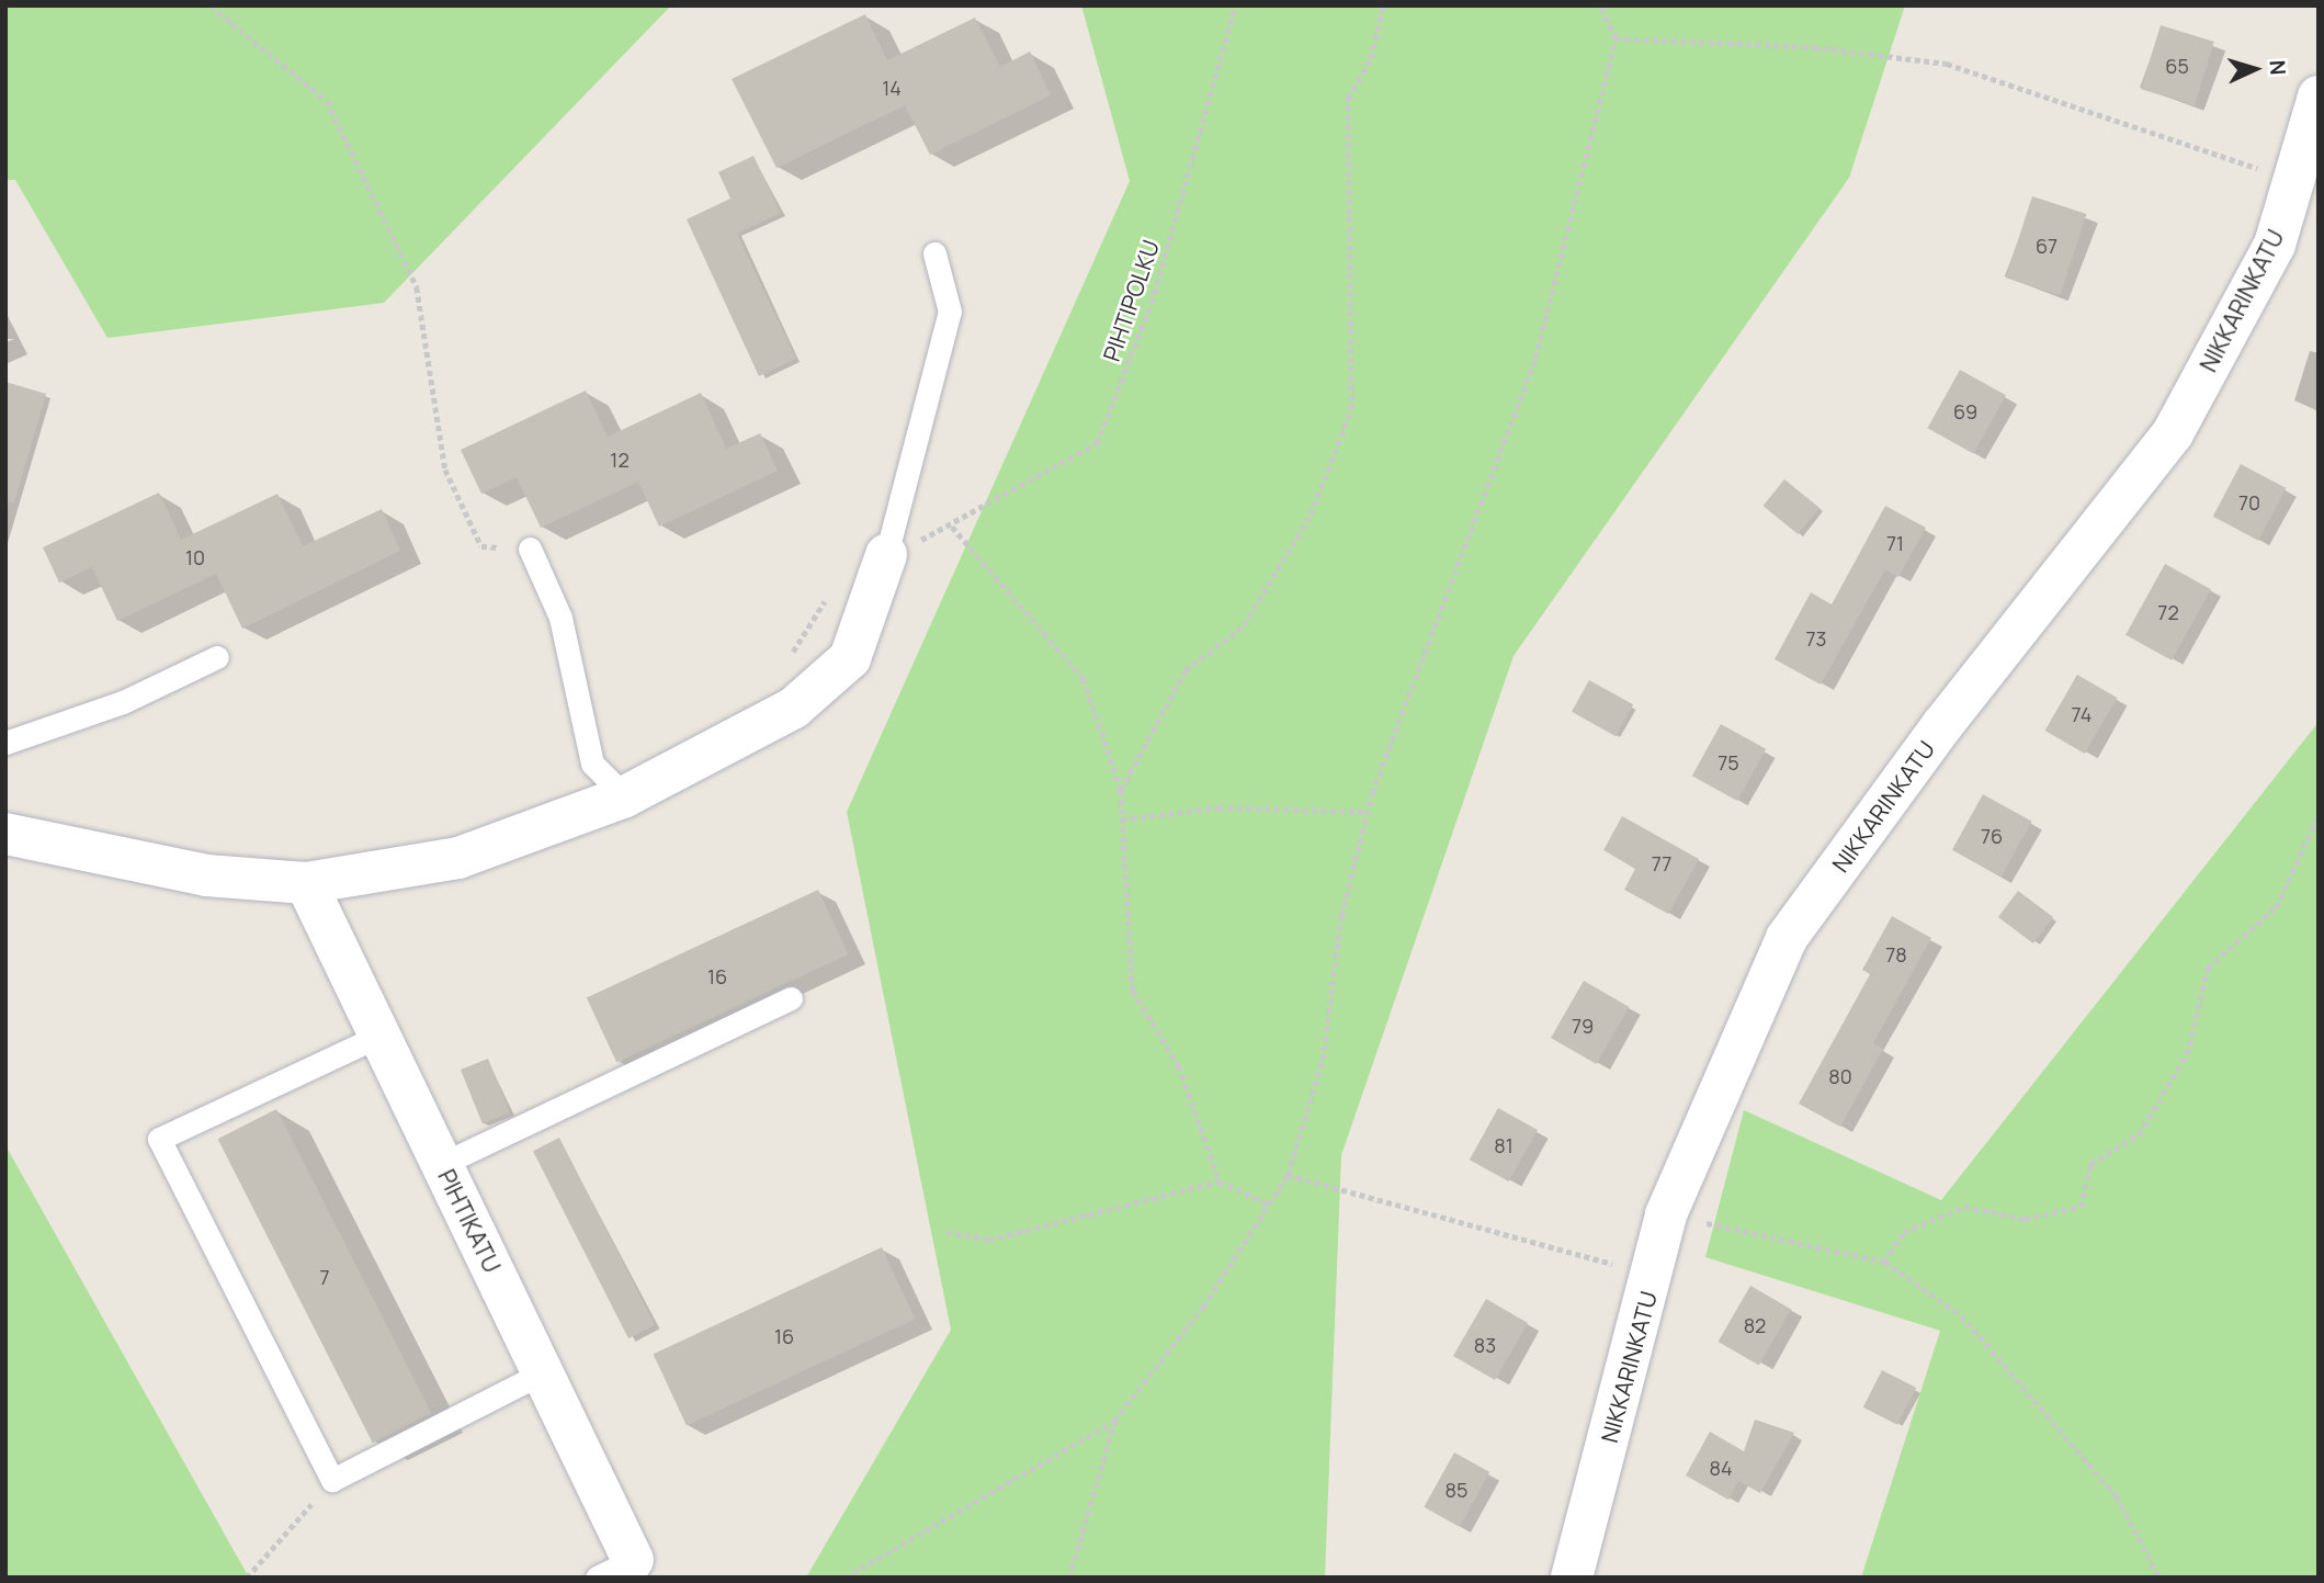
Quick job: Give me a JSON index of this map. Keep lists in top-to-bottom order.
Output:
{
  "streets": {
    "street": ["NIKKARINKATU", "PIHTIKATU"],
    "path": ["PIHTIPOLKU"]
  },
  "house_numbers": [
    "65",
    "14",
    "67",
    "69",
    "12",
    "70",
    "71",
    "10",
    "72",
    "73",
    "74",
    "75",
    "76",
    "77",
    "78",
    "16",
    "79",
    "80",
    "81",
    "7",
    "82",
    "16",
    "83",
    "84",
    "85"
  ],
  "north": "right"
}
